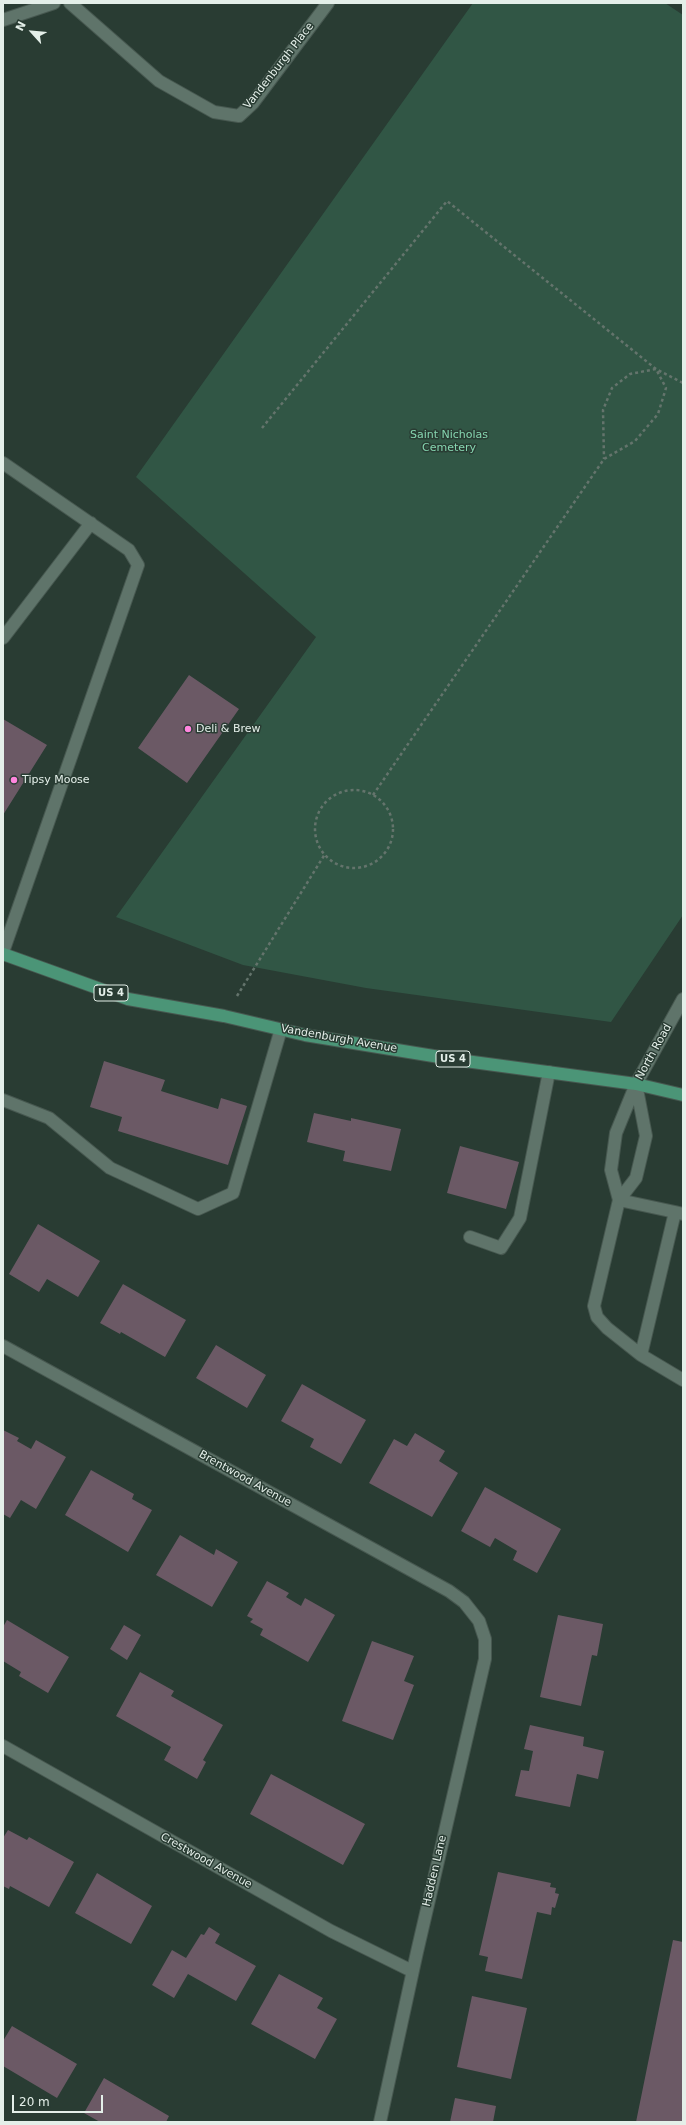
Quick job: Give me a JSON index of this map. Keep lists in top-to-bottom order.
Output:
{
  "streets": {
    "main road": ["US 4", "Vandenburgh Avenue"],
    "street": [
      "Vandenburgh Place",
      "North Road",
      "Brentwood Avenue",
      "Crestwood Avenue",
      "Hadden Lane"
    ]
  },
  "crossings": [
    ["Vandenburgh Avenue", "North Road"],
    ["Brentwood Avenue", "Hadden Lane"],
    ["Crestwood Avenue", "Hadden Lane"]
  ],
  "parks": ["Saint Nicholas Cemetery"],
  "places": ["Deli & Brew", "Tipsy Moose"],
  "scale_bar": "20 m",
  "north": "top left"
}
